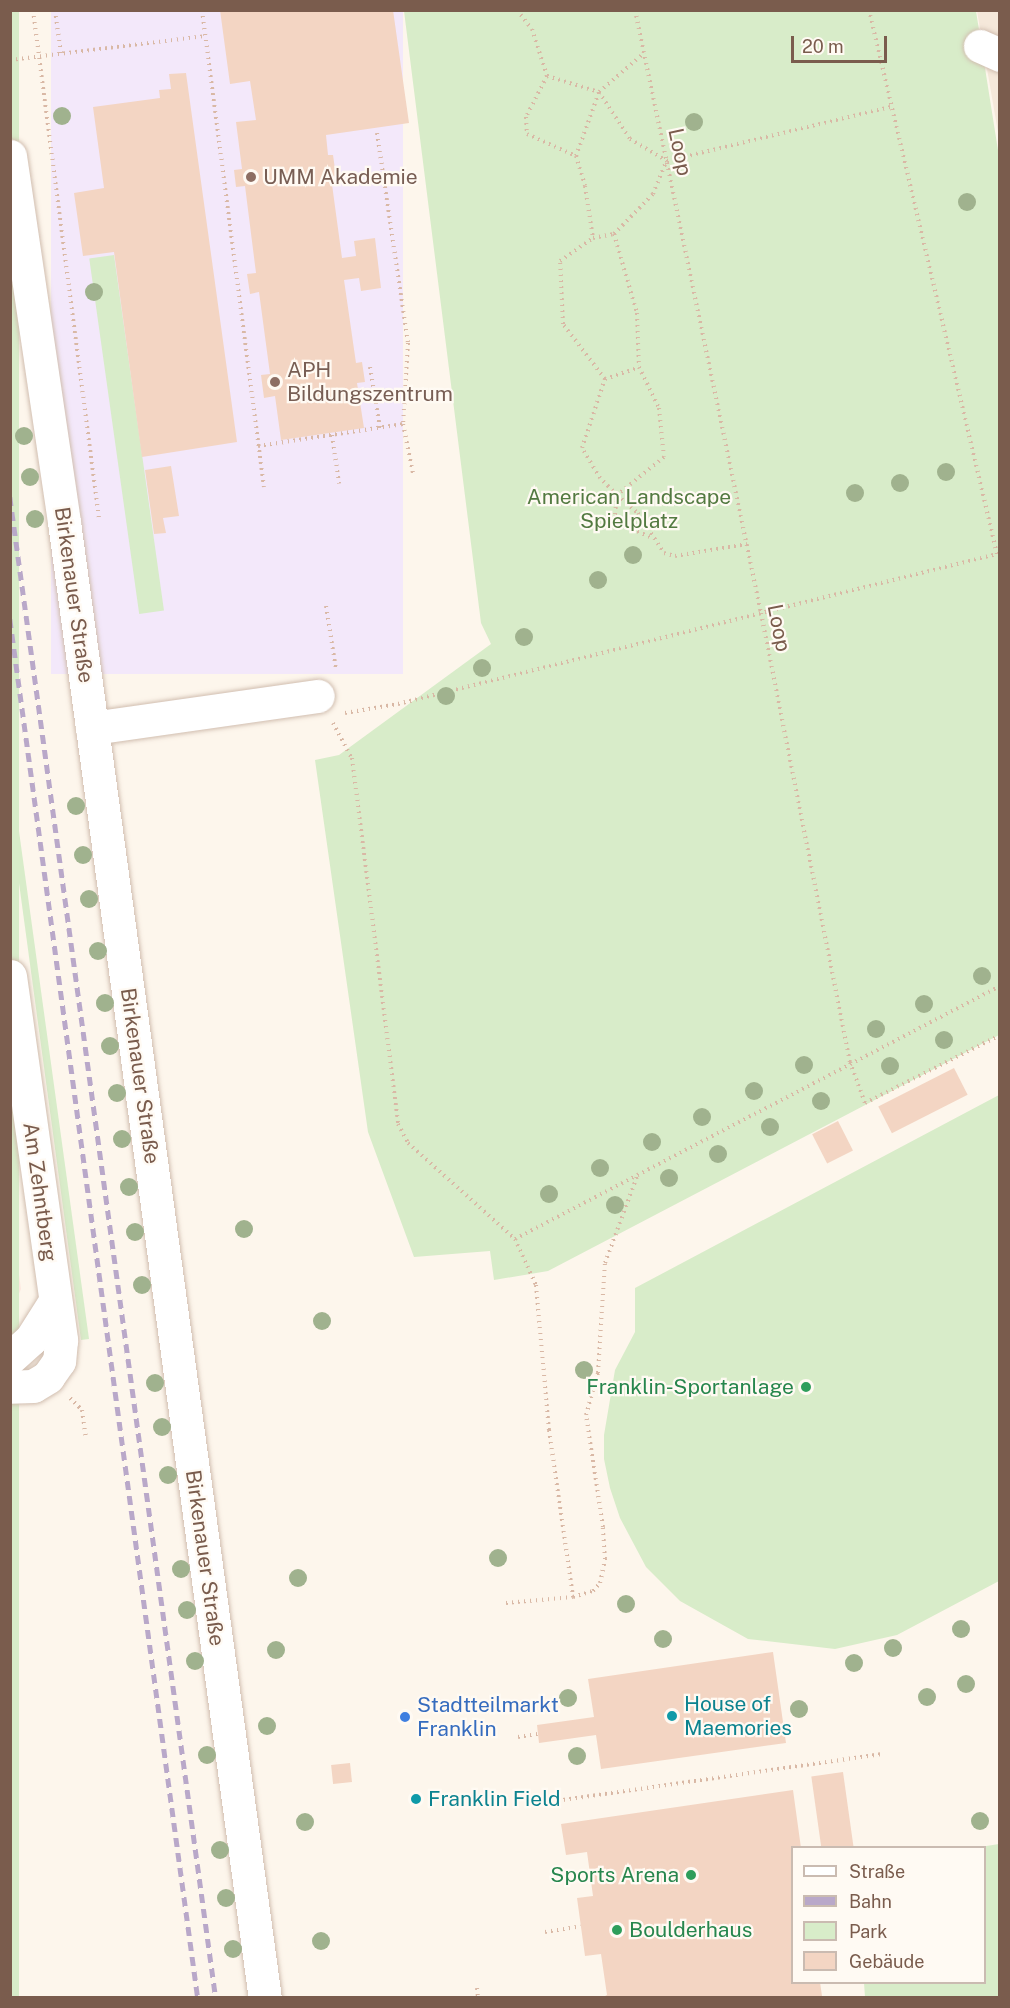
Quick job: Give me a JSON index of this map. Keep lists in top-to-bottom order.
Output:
{
  "streets": {
    "street": ["Birkenauer Straße", "Am Zehntberg"],
    "path": ["Loop"]
  },
  "parks": ["American Landscape Spielplatz"],
  "places": [
    "UMM Akademie",
    "APH Bildungszentrum",
    "Franklin-Sportanlage",
    "House of Maemories",
    "Stadtteilmarkt Franklin",
    "Franklin Field",
    "Sports Arena",
    "Boulderhaus"
  ],
  "legend": [
    "Straße",
    "Bahn",
    "Park",
    "Gebäude"
  ],
  "scale_bar": "20 m"
}
